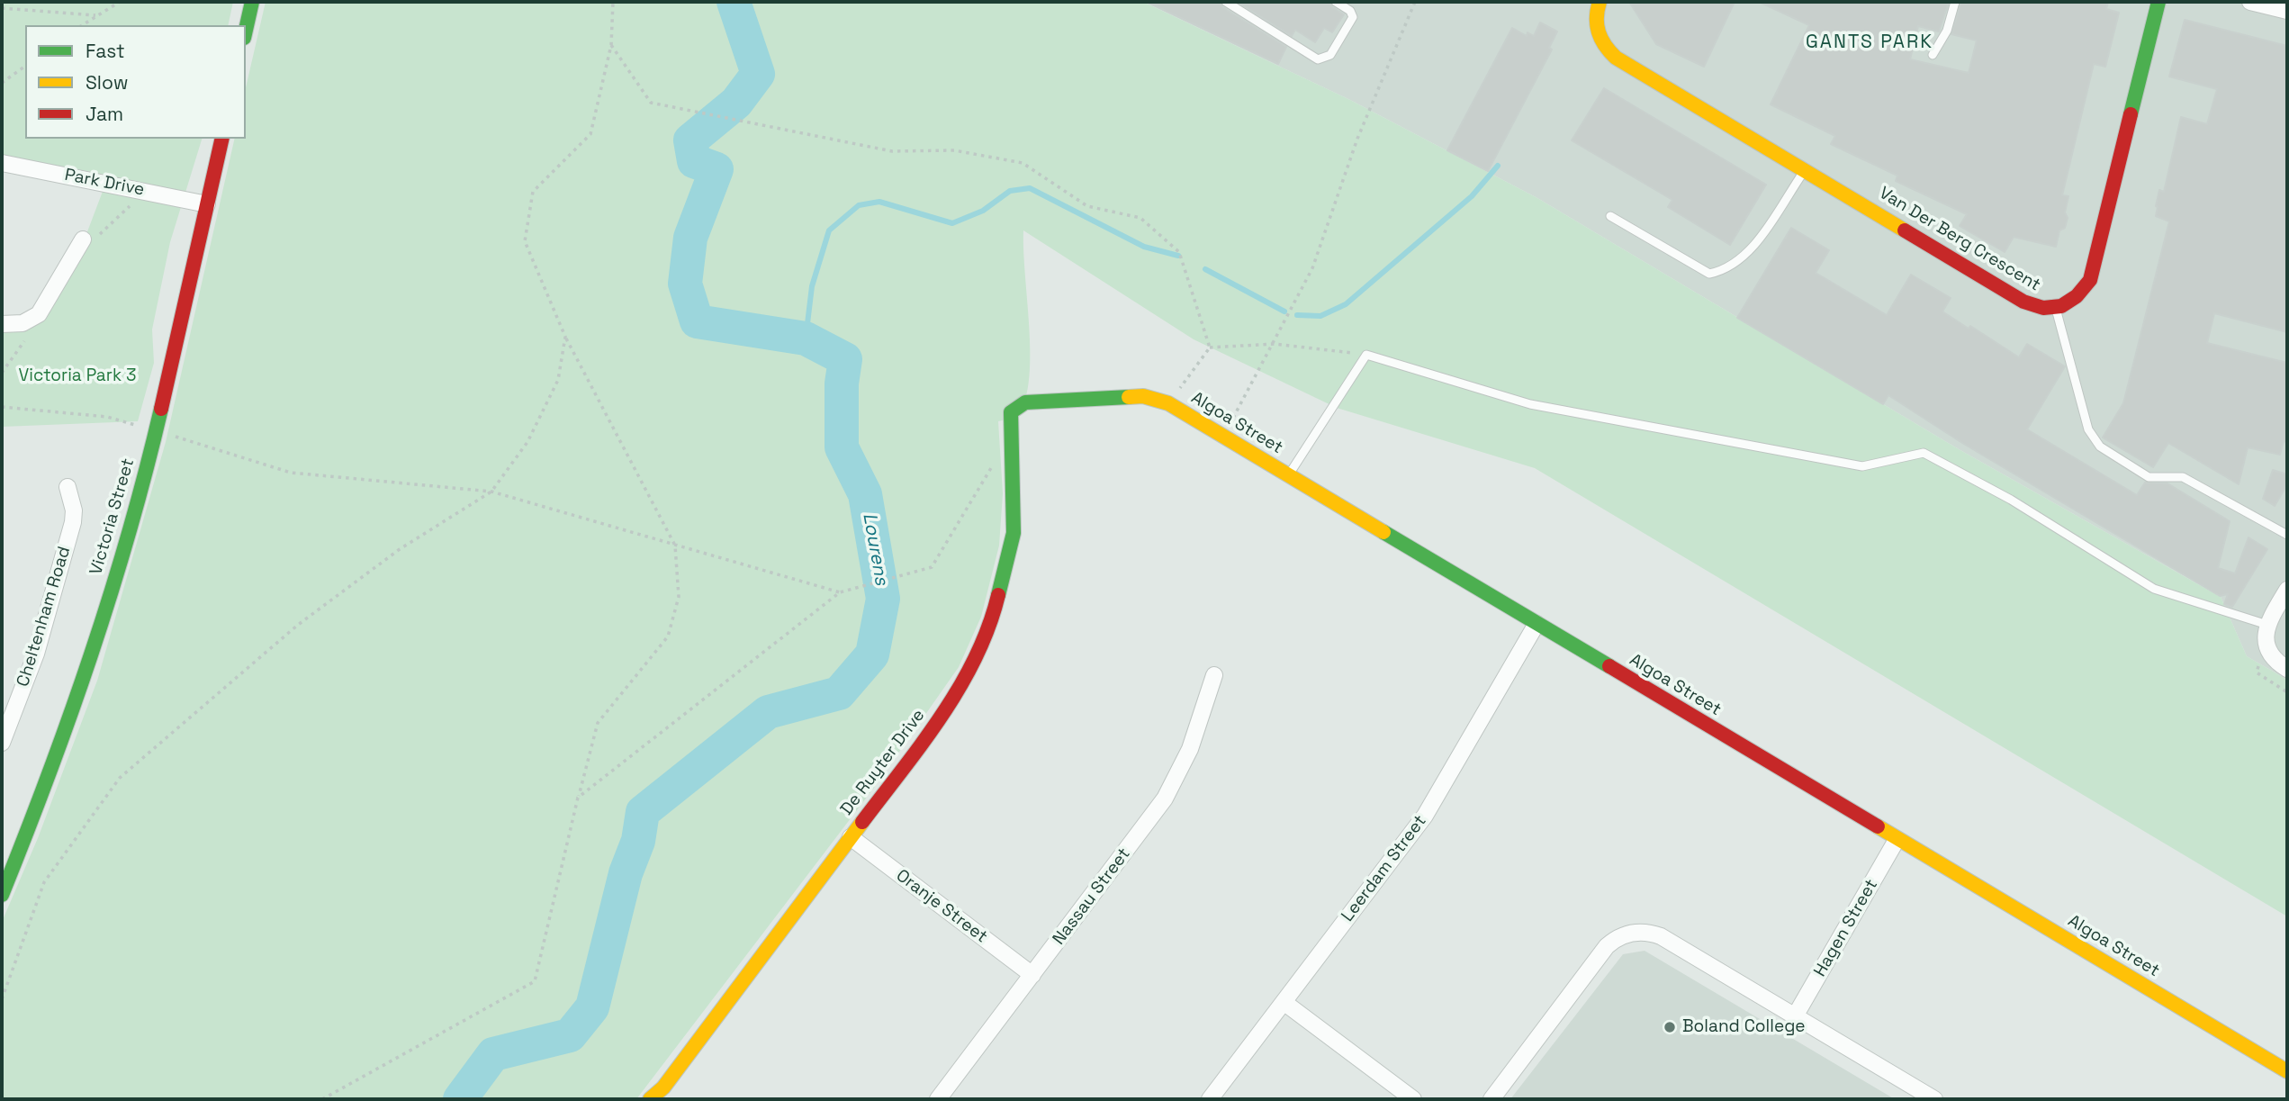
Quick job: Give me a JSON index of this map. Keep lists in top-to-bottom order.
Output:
{
  "streets": {
    "street": [
      "Park Drive",
      "Van Der Berg Crescent",
      "Algoa Street",
      "Victoria Street",
      "Cheltenham Road",
      "De Ruyter Drive",
      "Leerdam Street",
      "Nassau Street",
      "Oranje Street",
      "Hagen Street"
    ]
  },
  "crossings": [
    ["Park Drive", "Victoria Street"],
    ["Algoa Street", "De Ruyter Drive"],
    ["Algoa Street", "Leerdam Street"],
    ["Algoa Street", "Hagen Street"],
    ["De Ruyter Drive", "Oranje Street"],
    ["Nassau Street", "Oranje Street"]
  ],
  "districts": ["GANTS PARK"],
  "water": ["Lourens"],
  "parks": ["Victoria Park 3"],
  "places": ["Boland College"],
  "legend": ["Fast", "Slow", "Jam"]
}
